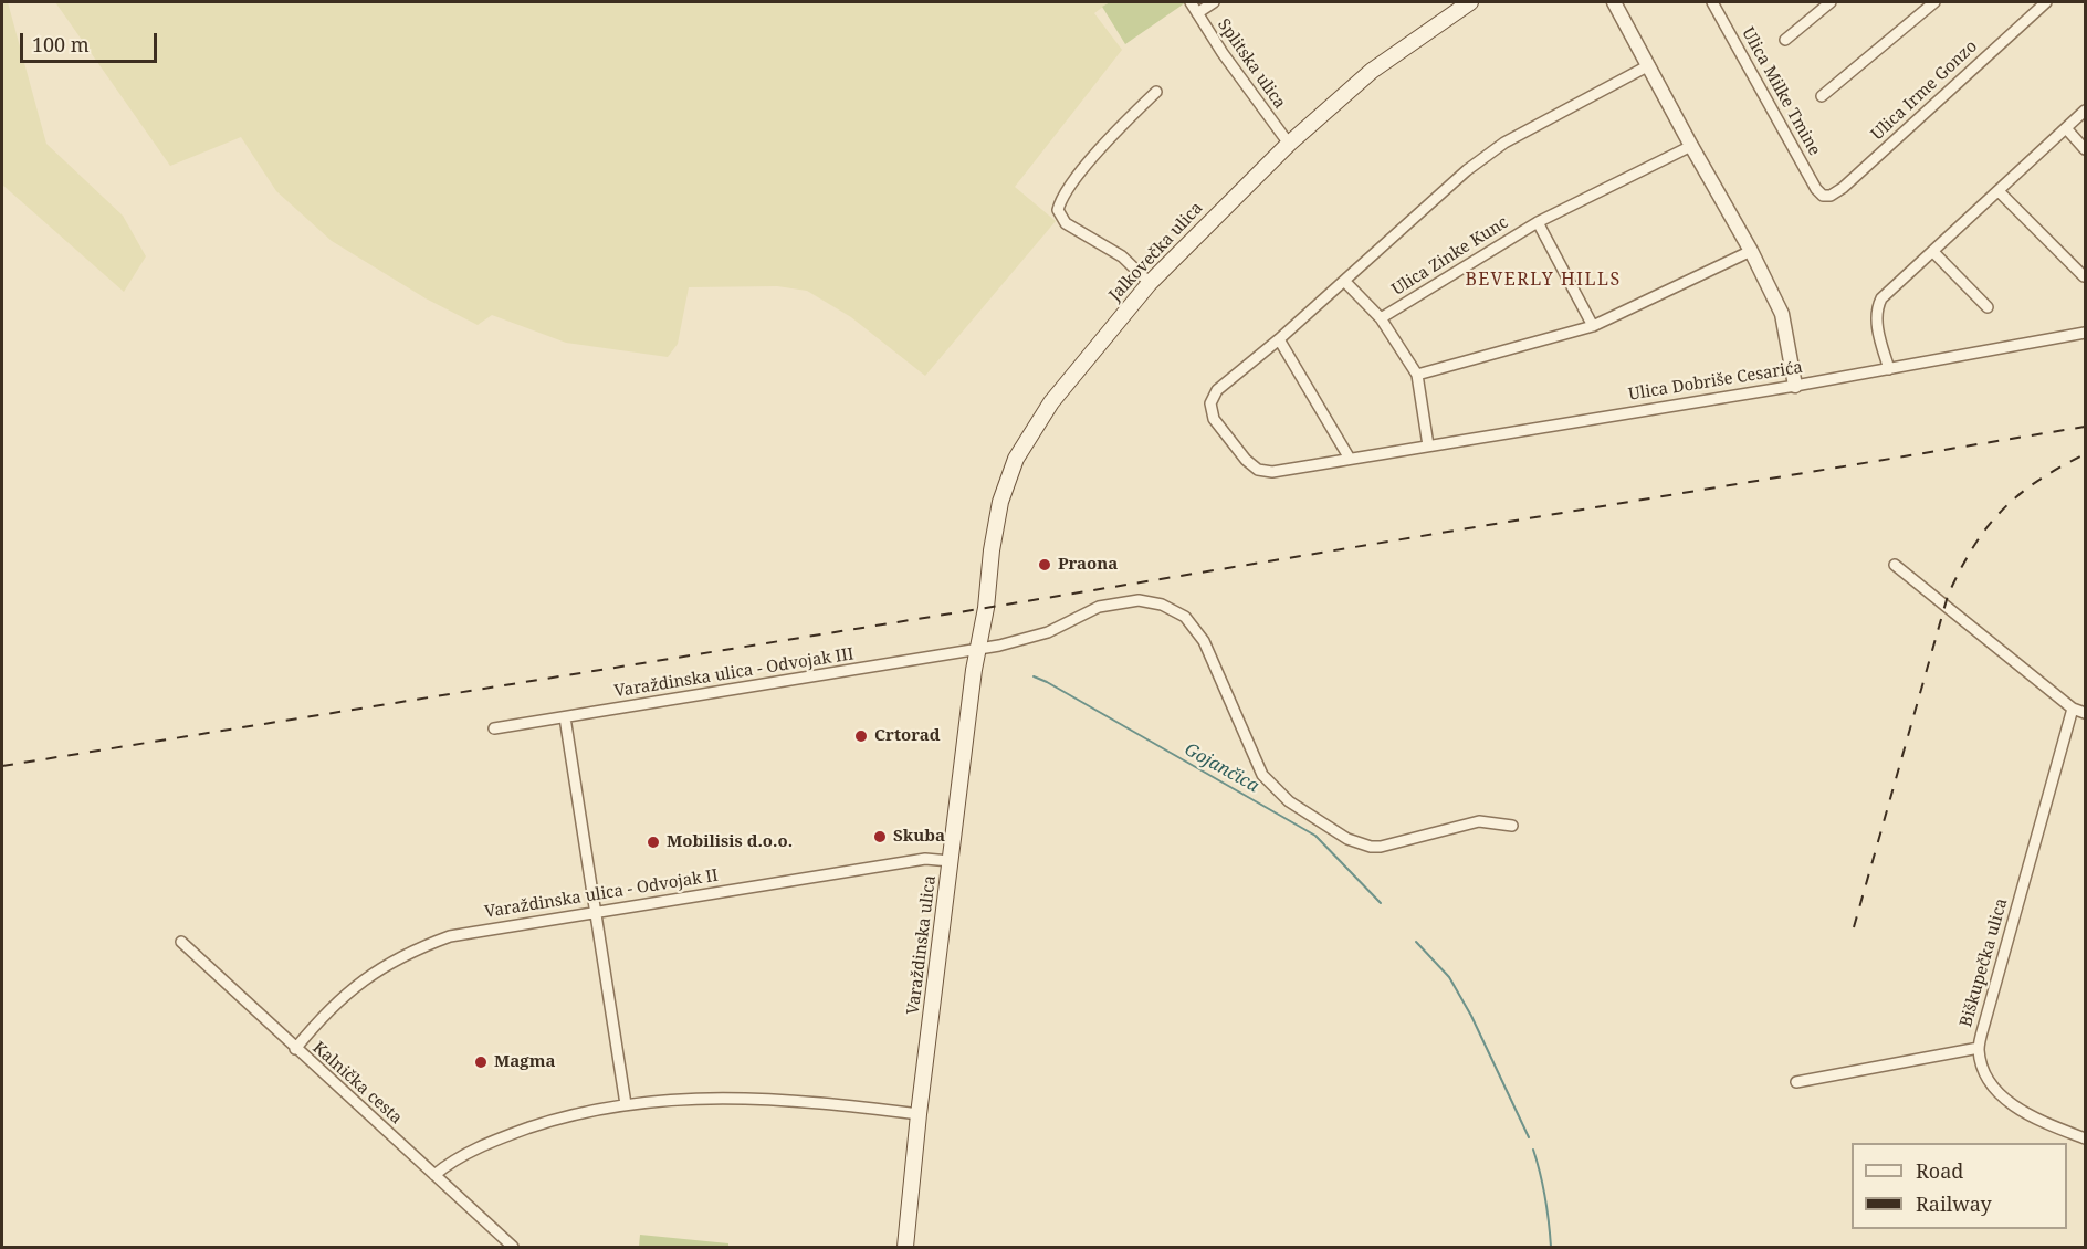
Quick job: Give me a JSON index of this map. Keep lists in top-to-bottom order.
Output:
{
  "streets": {
    "main road": ["Jalkovečka ulica", "Varaždinska ulica"],
    "street": [
      "Splitska ulica",
      "Ulica Irme Gonzo",
      "Ulica Milke Tmine",
      "Ulica Zinke Kunc",
      "Ulica Dobriše Cesarića",
      "Varaždinska ulica - Odvojak III",
      "Varaždinska ulica - Odvojak II",
      "Biškupečka ulica",
      "Kalnička cesta"
    ]
  },
  "crossings": [
    ["Splitska ulica", "Jalkovečka ulica"],
    ["Ulica Irme Gonzo", "Ulica Milke Tmine"],
    ["Jalkovečka ulica", "Varaždinska ulica"],
    ["Varaždinska ulica - Odvojak III", "Varaždinska ulica"],
    ["Varaždinska ulica - Odvojak II", "Varaždinska ulica"],
    ["Varaždinska ulica - Odvojak II", "Kalnička cesta"]
  ],
  "districts": ["BEVERLY HILLS"],
  "water": ["Gojančica"],
  "places": [
    "Praona",
    "Crtorad",
    "Skuba",
    "Mobilisis d.o.o.",
    "Magma"
  ],
  "legend": ["Road", "Railway"],
  "scale_bar": "100 m"
}
